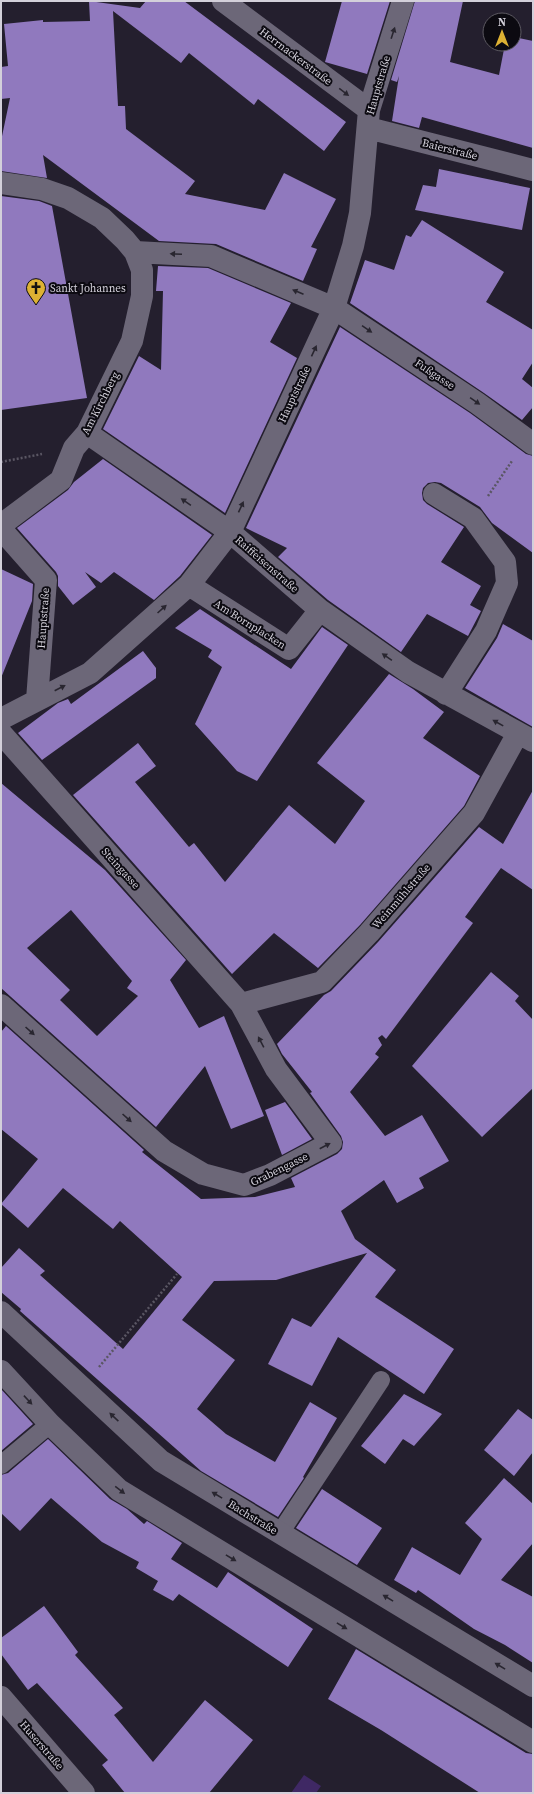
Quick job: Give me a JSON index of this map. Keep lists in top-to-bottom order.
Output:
{
  "streets": {
    "street": [
      "Herrnackerstraße",
      "Hauptstraße",
      "Baierstraße",
      "Fußgasse",
      "Am Kirchberg",
      "Raiffeisenstraße",
      "Am Bornplacken",
      "Steingasse",
      "Weinmühlstraße",
      "Grabengasse",
      "Bachstraße",
      "Huserstraße"
    ]
  },
  "crossings": [
    ["Herrnackerstraße", "Hauptstraße"],
    ["Herrnackerstraße", "Baierstraße"],
    ["Hauptstraße", "Baierstraße"],
    ["Hauptstraße", "Fußgasse"],
    ["Hauptstraße", "Raiffeisenstraße"],
    ["Hauptstraße", "Am Bornplacken"],
    ["Am Kirchberg", "Raiffeisenstraße"],
    ["Raiffeisenstraße", "Am Bornplacken"],
    ["Raiffeisenstraße", "Weinmühlstraße"],
    ["Steingasse", "Weinmühlstraße"],
    ["Steingasse", "Grabengasse"],
    ["Weinmühlstraße", "Grabengasse"]
  ],
  "one_way": [
    "Herrnackerstraße",
    "Hauptstraße",
    "Fußgasse",
    "Raiffeisenstraße"
  ],
  "places": {
    "church": ["Sankt Johannes"]
  },
  "north": "top"
}
